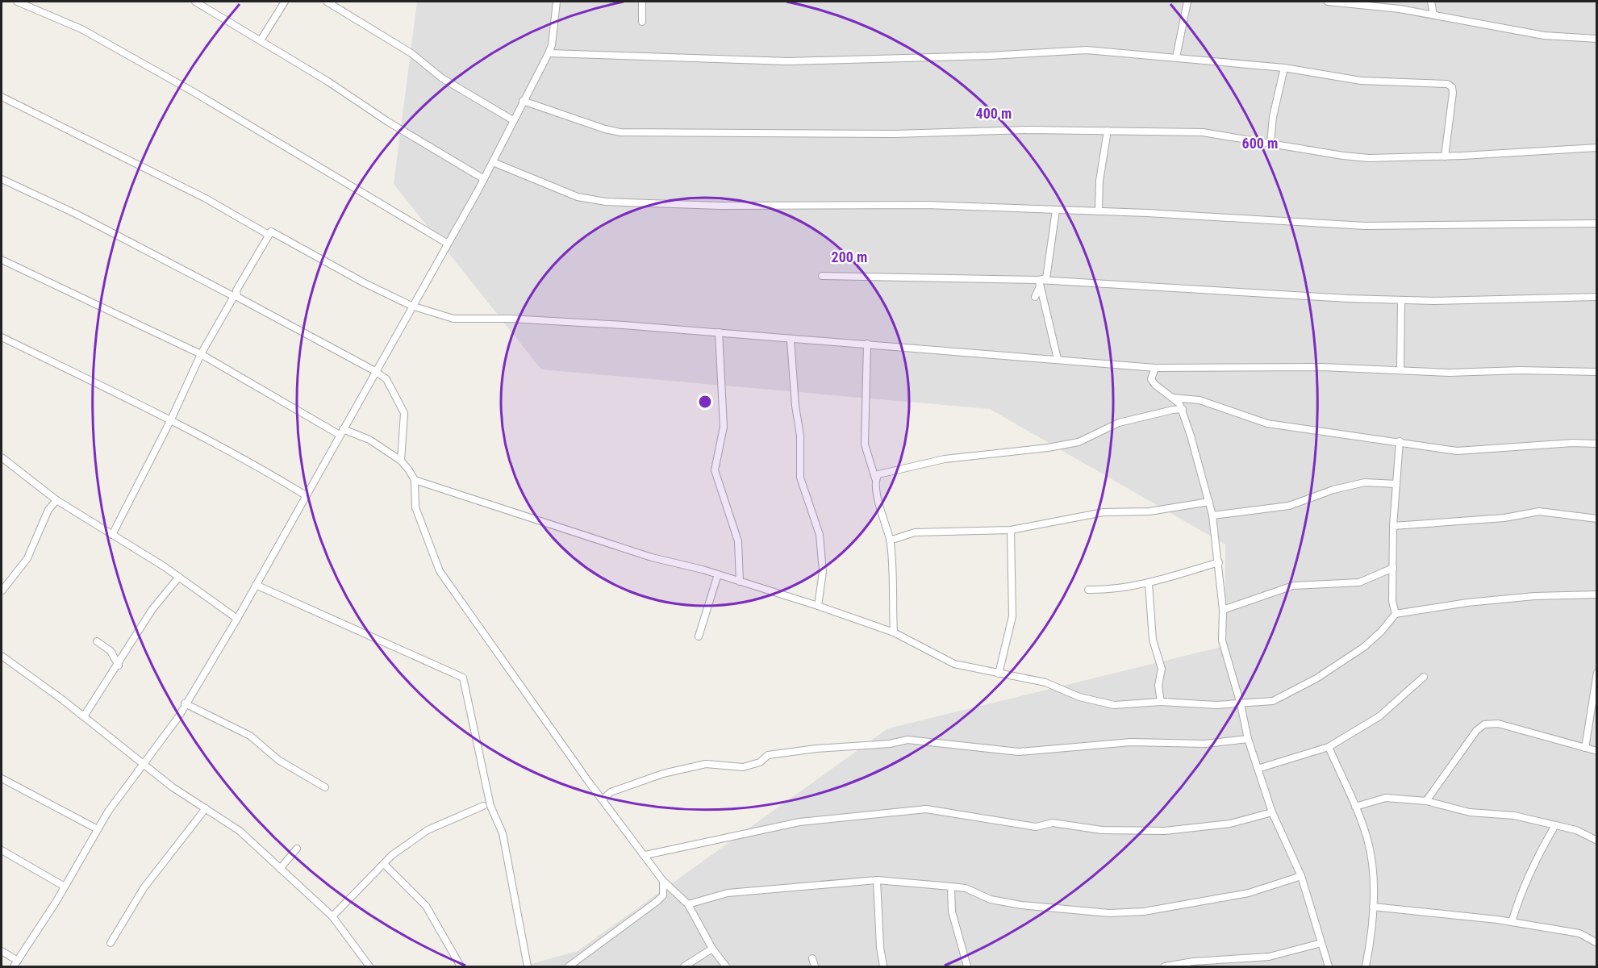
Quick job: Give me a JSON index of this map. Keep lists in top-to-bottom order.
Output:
{
  "rings": ["400 m", "600 m", "200 m"]
}
